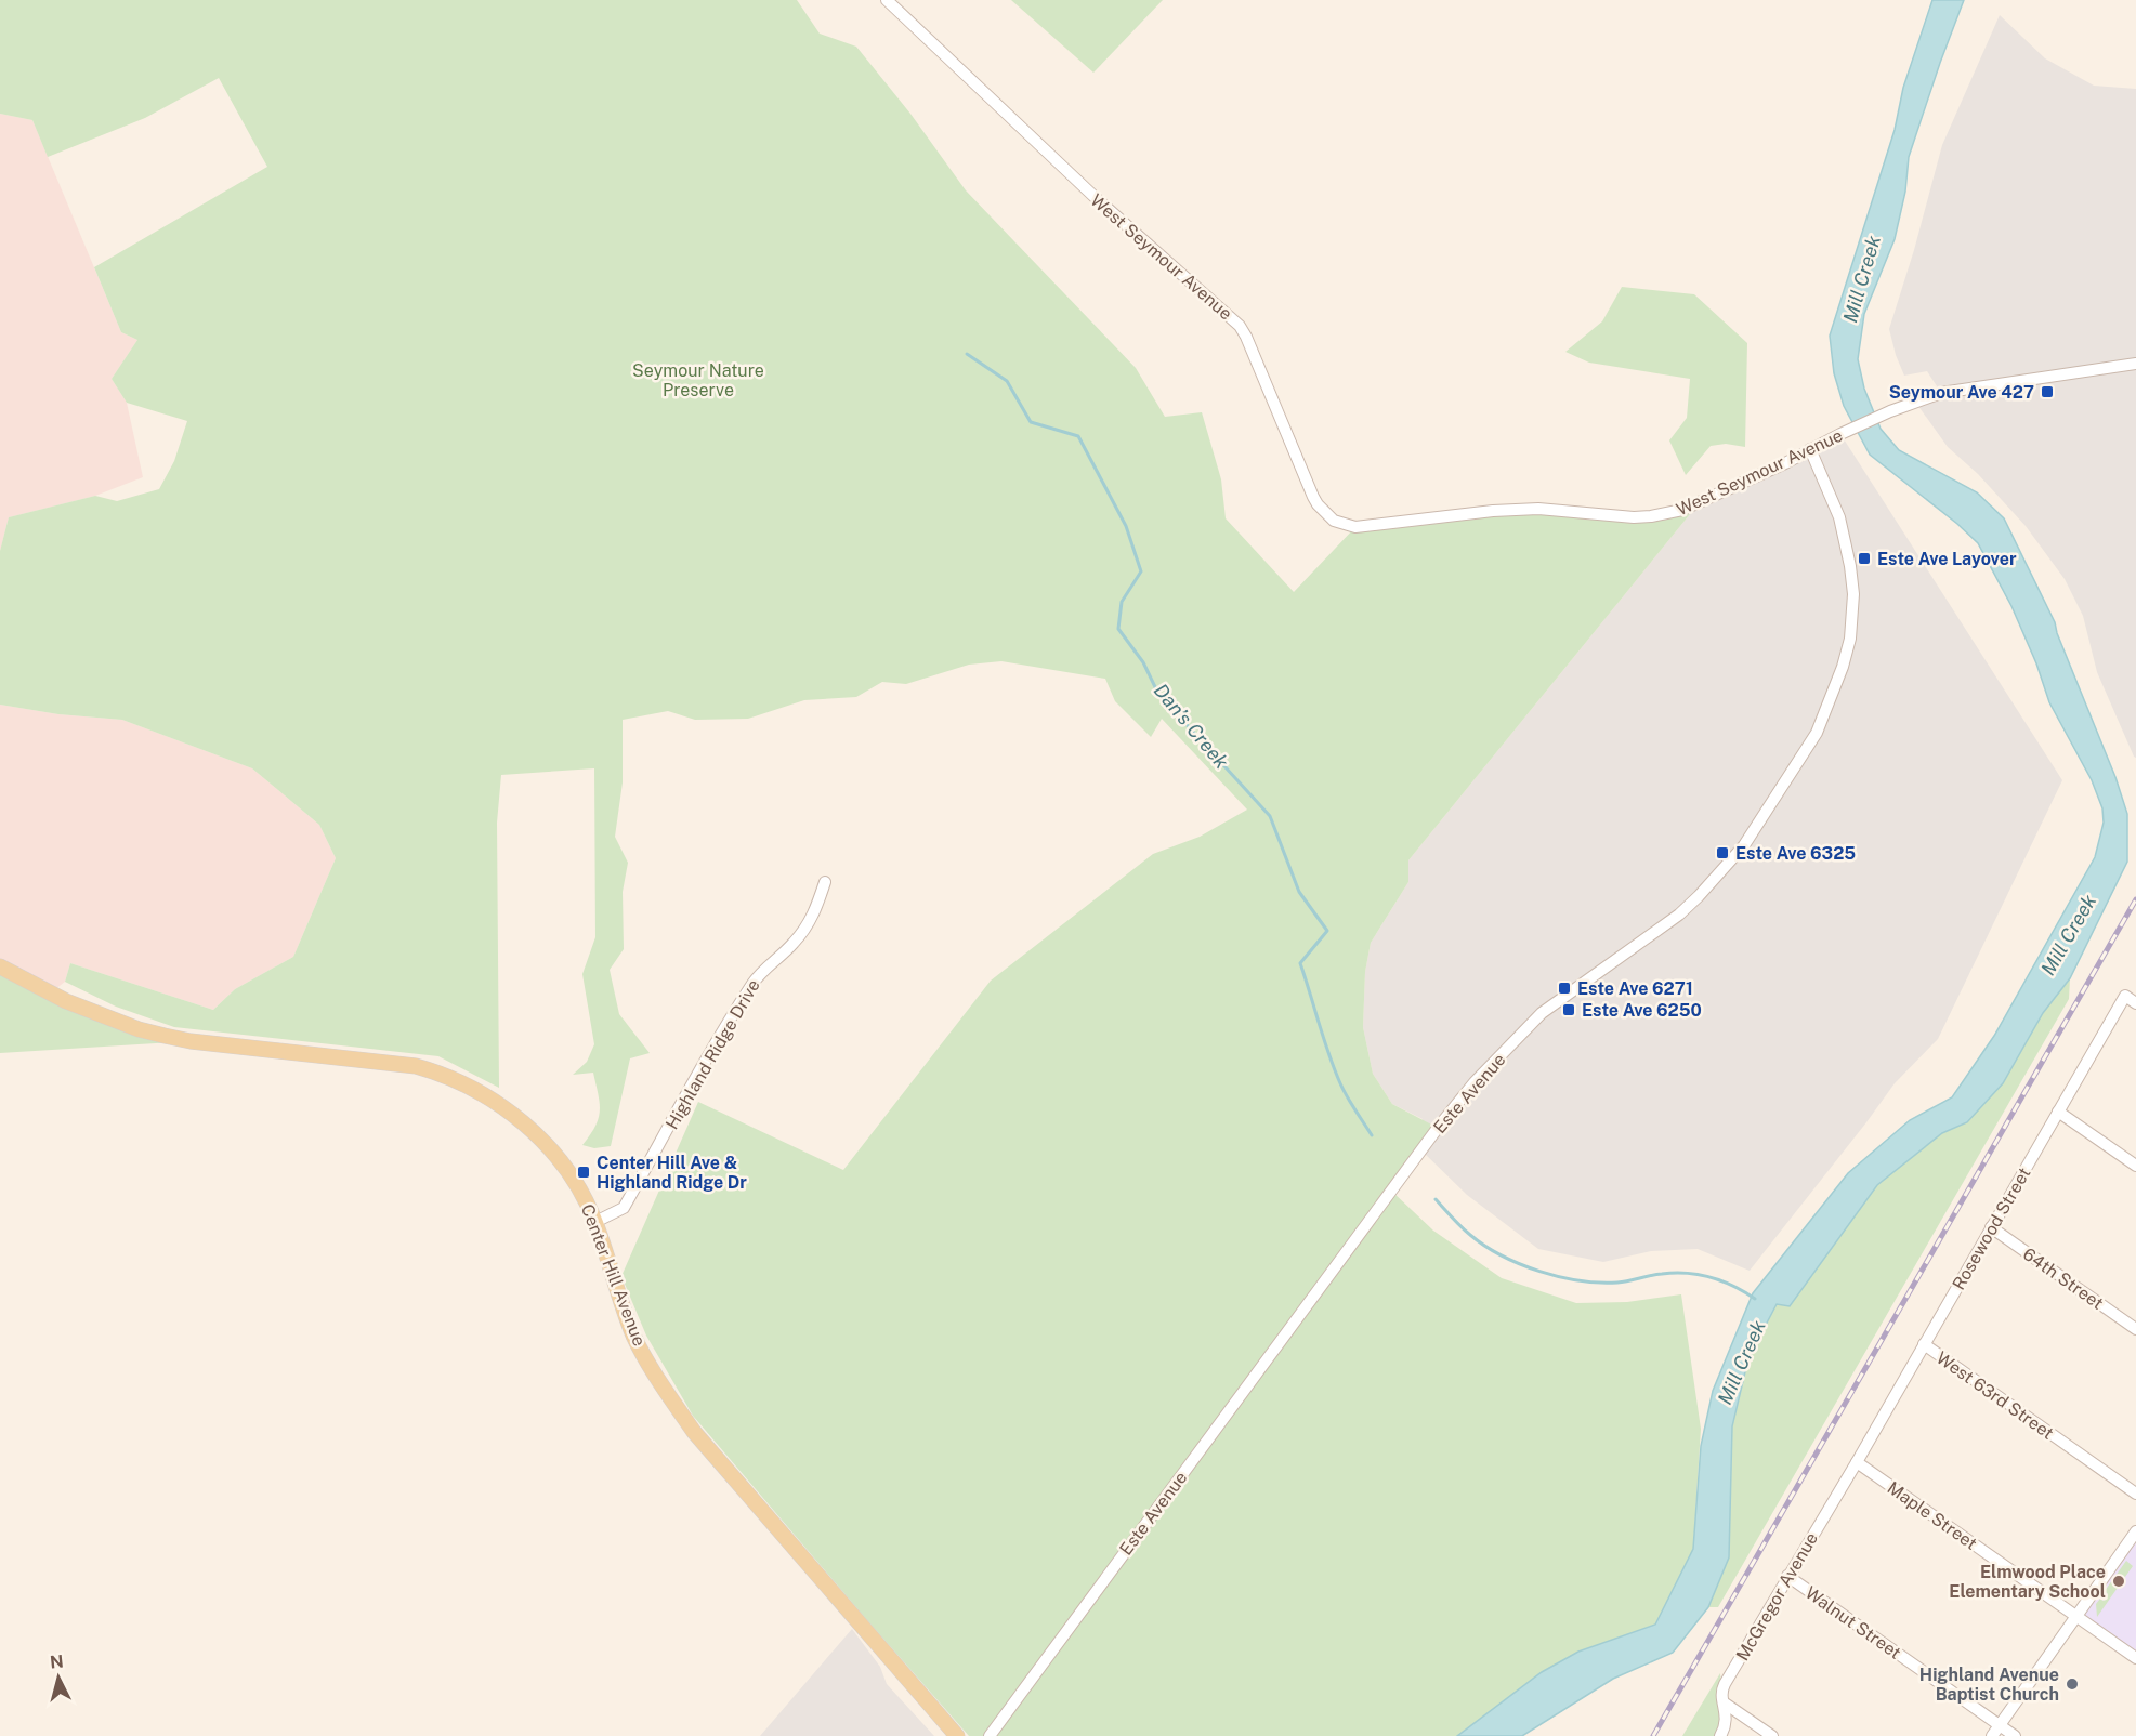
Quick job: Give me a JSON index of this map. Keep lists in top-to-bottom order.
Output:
{
  "streets": {
    "main road": ["Center Hill Avenue"],
    "street": [
      "West Seymour Avenue",
      "Highland Ridge Drive",
      "Este Avenue",
      "Rosewood Street",
      "64th Street",
      "West 63rd Street",
      "Maple Street",
      "McGregor Avenue",
      "Walnut Street"
    ]
  },
  "crossings": [
    ["West Seymour Avenue", "Este Avenue"],
    ["Highland Ridge Drive", "Center Hill Avenue"],
    ["Rosewood Street", "64th Street"],
    ["Rosewood Street", "West 63rd Street"],
    ["Rosewood Street", "Maple Street"],
    ["Rosewood Street", "McGregor Avenue"],
    ["Maple Street", "McGregor Avenue"],
    ["McGregor Avenue", "Walnut Street"]
  ],
  "water": ["Mill Creek", "Dan’s Creek"],
  "parks": ["Seymour Nature Preserve"],
  "places": {
    "transit": [
      "Seymour Ave 427",
      "Este Ave Layover",
      "Este Ave 6325",
      "Este Ave 6271",
      "Este Ave 6250",
      "Center Hill Ave & Highland Ridge Dr"
    ],
    "other": ["Elmwood Place Elementary School", "Highland Avenue Baptist Church"]
  },
  "north": "top"
}
